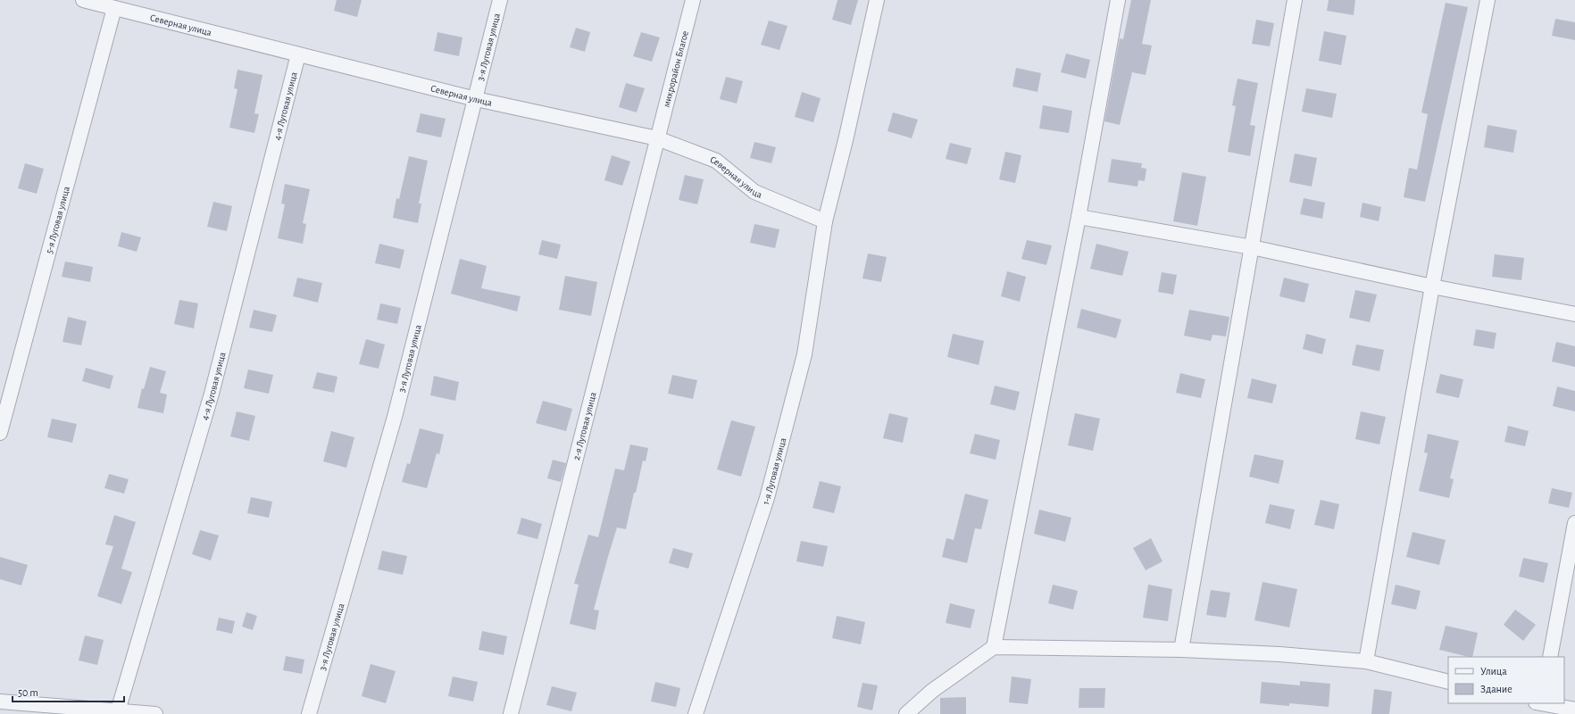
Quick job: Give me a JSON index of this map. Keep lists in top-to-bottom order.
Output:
{
  "streets": {
    "street": [
      "Северная улица",
      "3-я Луговая улица",
      "микрорайон Благое",
      "4-я Луговая улица",
      "5-я Луговая улица",
      "2-я Луговая улица",
      "1-я Луговая улица"
    ]
  },
  "crossings": [
    ["Северная улица", "3-я Луговая улица"],
    ["Северная улица", "микрорайон Благое"],
    ["Северная улица", "4-я Луговая улица"],
    ["Северная улица", "5-я Луговая улица"],
    ["Северная улица", "2-я Луговая улица"],
    ["Северная улица", "1-я Луговая улица"],
    ["микрорайон Благое", "2-я Луговая улица"]
  ],
  "legend": ["Улица", "Здание"],
  "scale_bar": "50 m"
}
